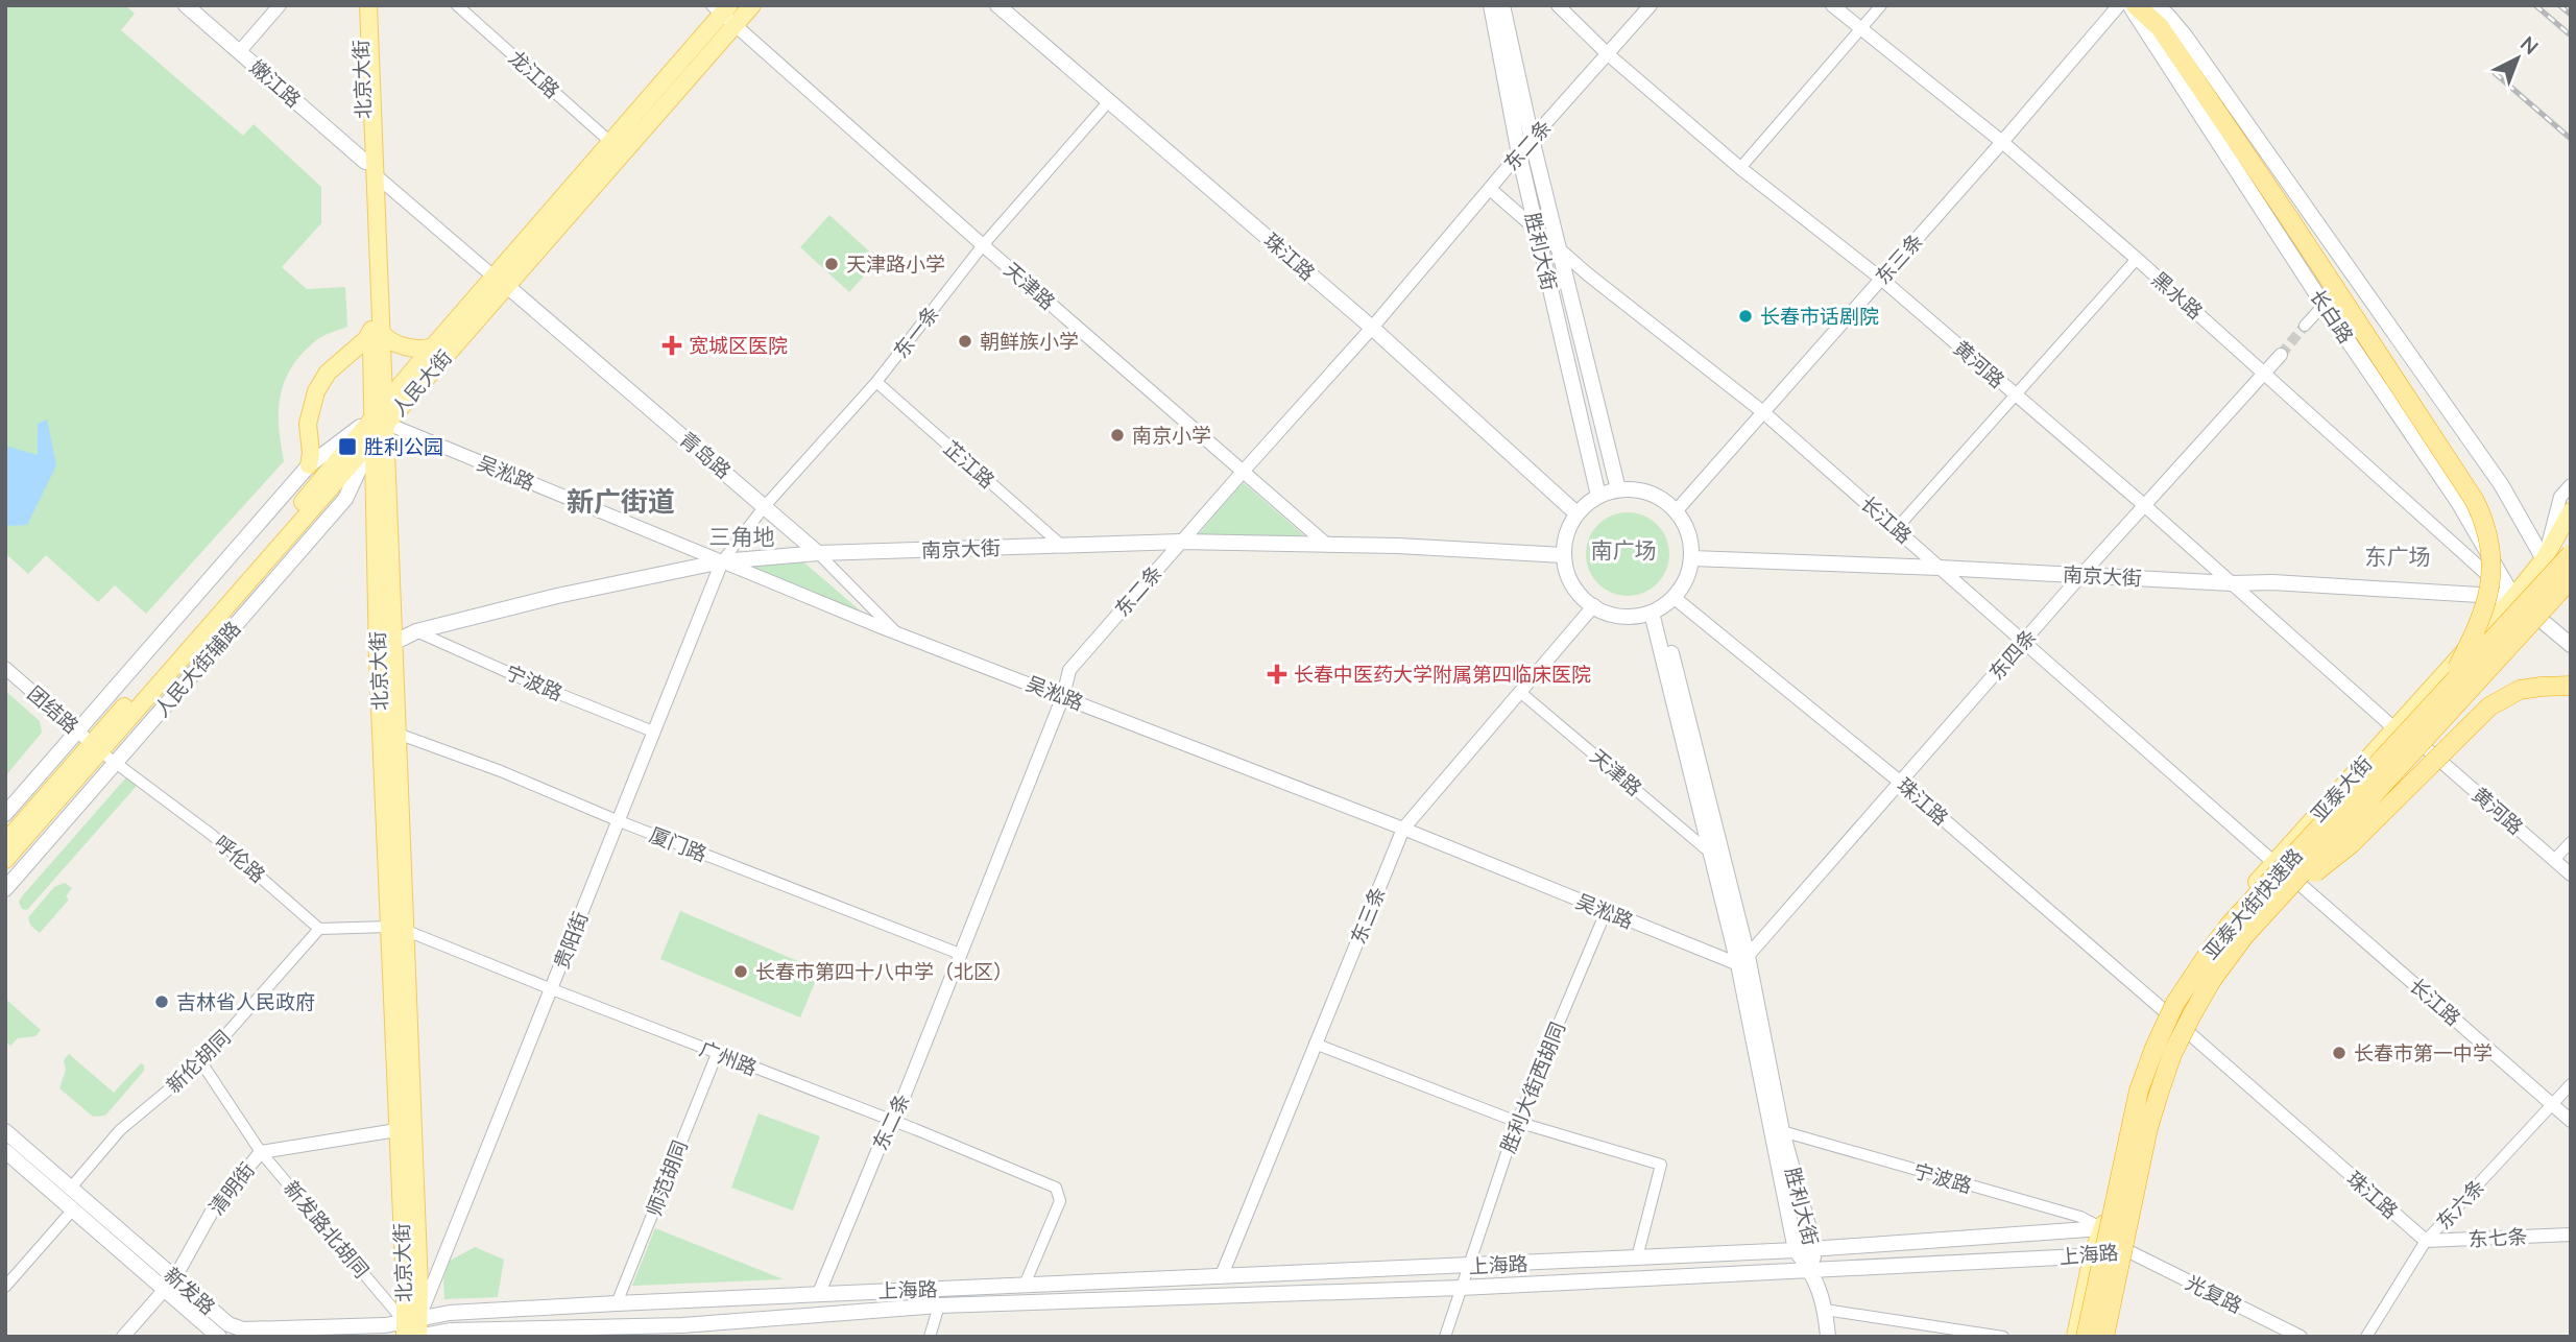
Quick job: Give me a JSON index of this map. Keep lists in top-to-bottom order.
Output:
{
  "streets": {
    "highway": ["亚泰大街快速路"],
    "main road": [
      "北京大街",
      "嫩江路",
      "胜利大街",
      "珠江路",
      "长白路",
      "人民大街",
      "青岛路",
      "南京大街",
      "人民大街辅路",
      "亚泰大街",
      "上海路",
      "新发路"
    ],
    "street": [
      "龙江路",
      "东二条",
      "东三条",
      "天津路",
      "黑水路",
      "东一条",
      "黄河路",
      "芷江路",
      "吴淞路",
      "长江路",
      "东四条",
      "宁波路",
      "团结路",
      "厦门路",
      "呼伦路",
      "贵阳街",
      "广州路",
      "新伦胡同",
      "胜利大街西胡同",
      "师范胡同",
      "清明街",
      "东六条",
      "新发路北胡同",
      "东七条",
      "光复路"
    ]
  },
  "crossings": [
    ["龙江路", "人民大街"],
    ["北京大街", "嫩江路"],
    ["北京大街", "人民大街"],
    ["北京大街", "吴淞路"],
    ["北京大街", "南京大街"],
    ["北京大街", "人民大街辅路"],
    ["北京大街", "厦门路"],
    ["北京大街", "贵阳街"],
    ["北京大街", "广州路"],
    ["北京大街", "清明街"],
    ["北京大街", "新发路北胡同"],
    ["北京大街", "上海路"],
    ["北京大街", "新发路"],
    ["嫩江路", "人民大街"],
    ["嫩江路", "青岛路"],
    ["东二条", "胜利大街"],
    ["东二条", "珠江路"],
    ["东二条", "天津路"],
    ["东二条", "黄河路"],
    ["东二条", "吴淞路"],
    ["东二条", "长江路"],
    ["东二条", "南京大街"],
    ["东二条", "厦门路"],
    ["东二条", "广州路"],
    ["东二条", "上海路"],
    ["胜利大街", "珠江路"],
    ["胜利大街", "东三条"],
    ["胜利大街", "天津路"],
    ["胜利大街", "吴淞路"],
    ["胜利大街", "长江路"],
    ["胜利大街", "南京大街"],
    ["胜利大街", "东四条"],
    ["胜利大街", "宁波路"],
    ["胜利大街", "上海路"],
    ["珠江路", "东三条"],
    ["珠江路", "东一条"],
    ["珠江路", "南京大街"],
    ["珠江路", "东四条"],
    ["珠江路", "亚泰大街"],
    ["珠江路", "东六条"],
    ["珠江路", "东七条"],
    ["东三条", "天津路"],
    ["东三条", "黑水路"],
    ["东三条", "黄河路"],
    ["东三条", "吴淞路"],
    ["东三条", "长江路"],
    ["东三条", "南京大街"],
    ["东三条", "上海路"],
    ["天津路", "东一条"],
    ["天津路", "人民大街"],
    ["天津路", "南京大街"],
    ["黑水路", "长白路"],
    ["黑水路", "南京大街"],
    ["黑水路", "东四条"],
    ["黑水路", "亚泰大街"],
    ["长白路", "南京大街"],
    ["长白路", "亚泰大街"],
    ["东一条", "青岛路"],
    ["东一条", "芷江路"],
    ["东一条", "吴淞路"],
    ["东一条", "南京大街"],
    ["东一条", "贵阳街"],
    ["黄河路", "南京大街"],
    ["黄河路", "东四条"],
    ["黄河路", "亚泰大街"],
    ["人民大街", "青岛路"],
    ["人民大街", "吴淞路"],
    ["人民大街", "人民大街辅路"],
    ["人民大街", "团结路"],
    ["人民大街", "呼伦路"],
    ["青岛路", "吴淞路"],
    ["青岛路", "南京大街"],
    ["芷江路", "南京大街"],
    ["吴淞路", "南京大街"],
    ["吴淞路", "东四条"],
    ["吴淞路", "贵阳街"],
    ["吴淞路", "胜利大街西胡同"],
    ["长江路", "南京大街"],
    ["长江路", "东四条"],
    ["长江路", "亚泰大街"],
    ["长江路", "东六条"],
    ["南京大街", "东四条"],
    ["南京大街", "宁波路"],
    ["南京大街", "亚泰大街"],
    ["南京大街", "贵阳街"],
    ["人民大街辅路", "呼伦路"],
    ["宁波路", "亚泰大街"],
    ["宁波路", "贵阳街"],
    ["宁波路", "上海路"],
    ["团结路", "呼伦路"],
    ["亚泰大街", "上海路"],
    ["亚泰大街", "光复路"],
    ["厦门路", "贵阳街"],
    ["呼伦路", "新伦胡同"],
    ["贵阳街", "广州路"],
    ["贵阳街", "新发路北胡同"],
    ["贵阳街", "上海路"],
    ["贵阳街", "新发路"],
    ["广州路", "师范胡同"],
    ["广州路", "上海路"],
    ["新伦胡同", "新发路北胡同"],
    ["新伦胡同", "新发路"],
    ["胜利大街西胡同", "上海路"],
    ["师范胡同", "上海路"],
    ["清明街", "新发路北胡同"],
    ["清明街", "新发路"],
    ["东六条", "东七条"],
    ["新发路北胡同", "上海路"],
    ["新发路北胡同", "新发路"],
    ["上海路", "新发路"],
    ["上海路", "光复路"]
  ],
  "districts": [
    "新广街道",
    "三角地",
    "南广场",
    "东广场"
  ],
  "places": {
    "other": [
      "天津路小学",
      "长春市话剧院",
      "朝鲜族小学",
      "南京小学",
      "长春市第四十八中学（北区）",
      "吉林省人民政府",
      "长春市第一中学"
    ],
    "health": ["宽城区医院", "长春中医药大学附属第四临床医院"],
    "transit": ["胜利公园"]
  },
  "north": "top right"
}
